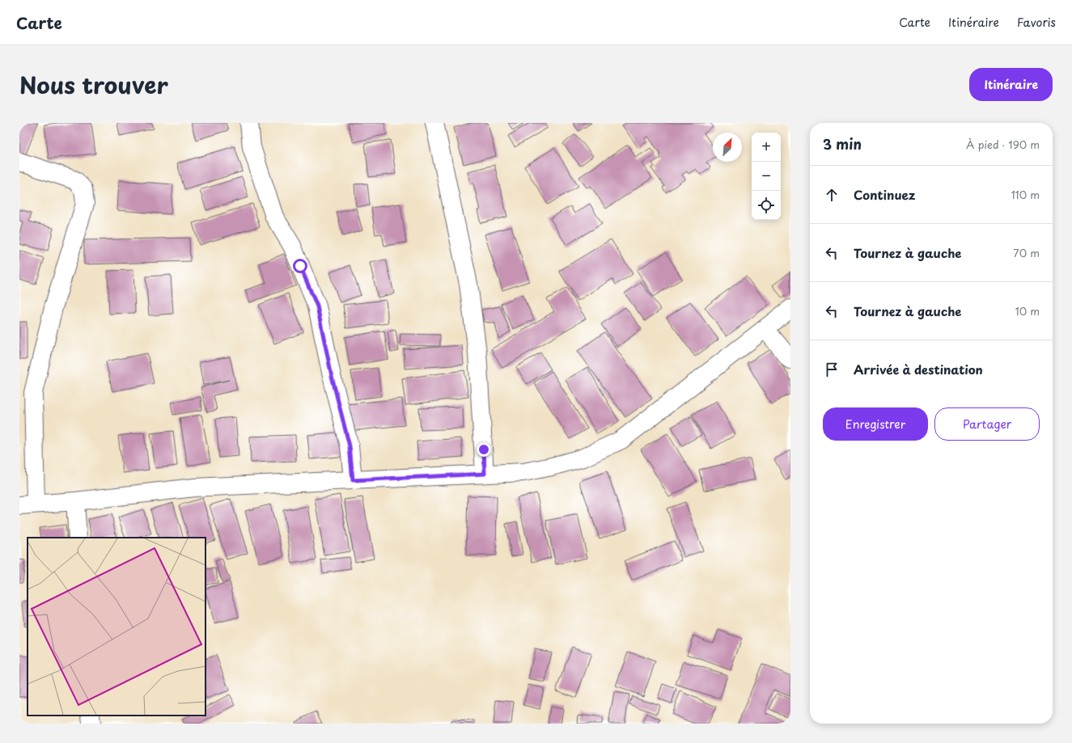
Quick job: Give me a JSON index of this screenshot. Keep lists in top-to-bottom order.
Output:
{
  "north": "top right",
  "page": {
    "header": "Carte",
    "nav": ["Carte", "Itinéraire", "Favoris"],
    "title": "Nous trouver",
    "buttons": [
      "Itinéraire",
      ["Enregistrer", "Partager"]
    ],
    "heading": ["3 min", "À pied · 190 m"],
    "map_buttons": ["+", "−"],
    "list": [
      ["Continuez", "110 m"],
      ["Tournez à gauche", "70 m"],
      ["Tournez à gauche", "10 m"],
      "Arrivée à destination"
    ]
  }
}
